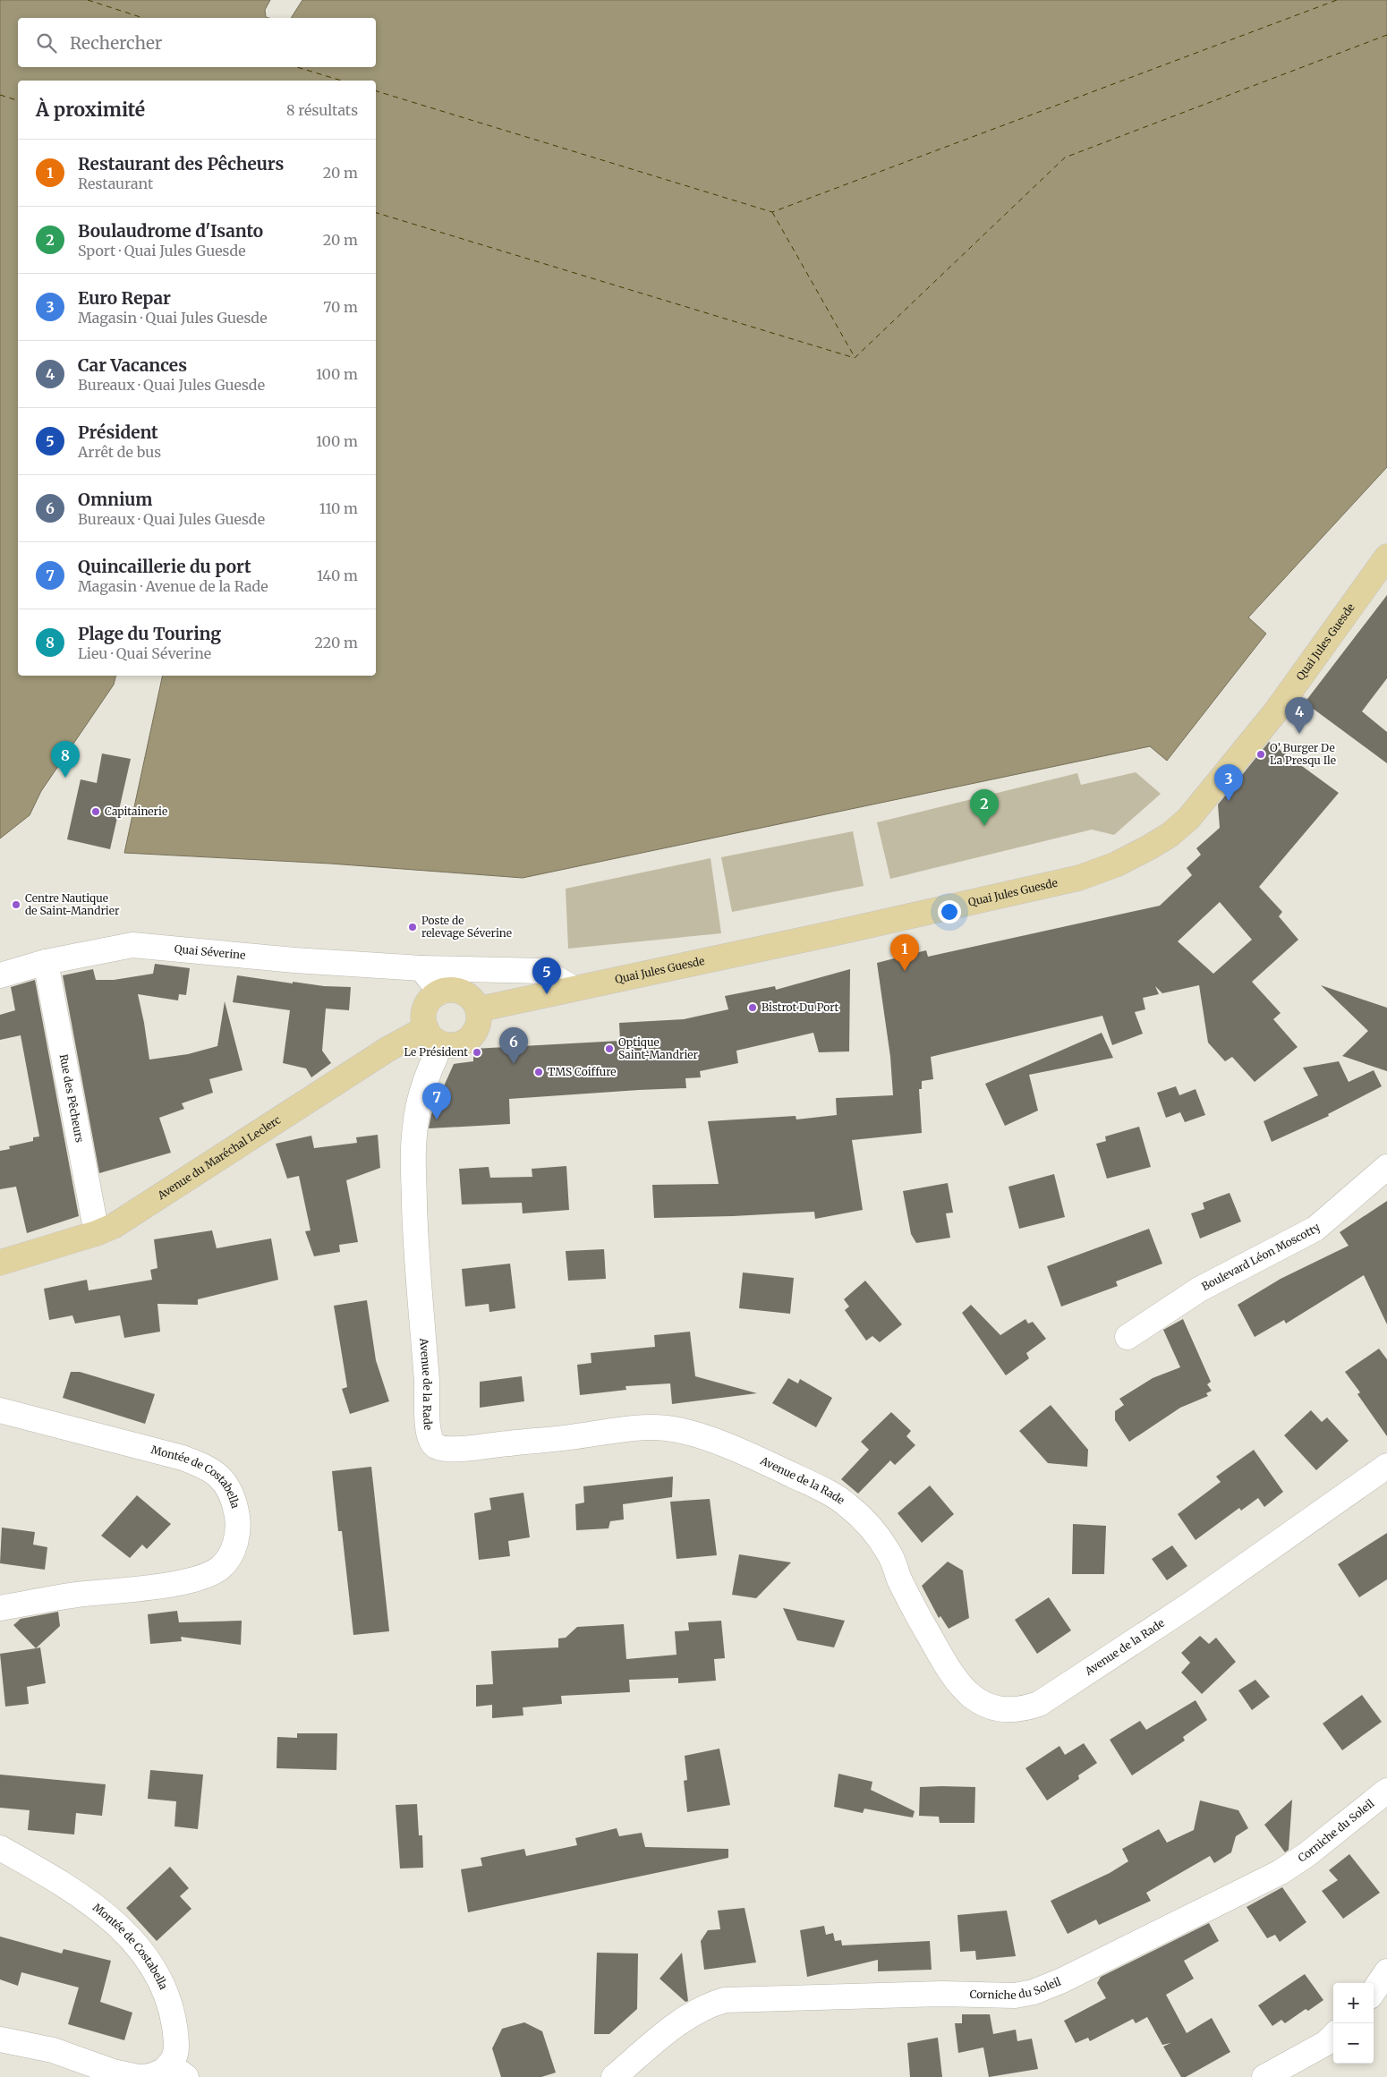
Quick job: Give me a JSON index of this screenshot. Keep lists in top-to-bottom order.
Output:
{
  "streets": {
    "main road": ["Quai Jules Guesde", "Avenue du Maréchal Leclerc"],
    "street": [
      "Quai Séverine",
      "Rue des Pêcheurs",
      "Boulevard Léon Moscotty",
      "Avenue de la Rade",
      "Montée de Costabella",
      "Corniche du Soleil"
    ]
  },
  "crossings": [
    ["Quai Jules Guesde", "Quai Séverine"],
    ["Quai Jules Guesde", "Avenue du Maréchal Leclerc"],
    ["Quai Séverine", "Rue des Pêcheurs"],
    ["Rue des Pêcheurs", "Avenue du Maréchal Leclerc"]
  ],
  "places": [
    "O’ Burger De La Presqu Ile",
    "Capitainerie",
    "Centre Nautique de Saint-Mandrier",
    "Poste de relevage Séverine",
    "Bistrot Du Port",
    "Optique Saint-Mandrier",
    "Le Président",
    "TMS Coiffure"
  ],
  "page": {
    "search": "Rechercher",
    "heading": ["À proximité", "8 résultats"],
    "list": [
      {
        "mark": "1",
        "name": "Restaurant des Pêcheurs",
        "note": "Restaurant",
        "value": "20 m"
      },
      {
        "mark": "2",
        "name": "Boulaudrome d'Isanto",
        "note": "Sport · Quai Jules Guesde",
        "value": "20 m"
      },
      {
        "mark": "3",
        "name": "Euro Repar",
        "note": "Magasin · Quai Jules Guesde",
        "value": "70 m"
      },
      {
        "mark": "4",
        "name": "Car Vacances",
        "note": "Bureaux · Quai Jules Guesde",
        "value": "100 m"
      },
      {
        "mark": "5",
        "name": "Président",
        "note": "Arrêt de bus",
        "value": "100 m"
      },
      {
        "mark": "6",
        "name": "Omnium",
        "note": "Bureaux · Quai Jules Guesde",
        "value": "110 m"
      },
      {
        "mark": "7",
        "name": "Quincaillerie du port",
        "note": "Magasin · Avenue de la Rade",
        "value": "140 m"
      },
      {
        "mark": "8",
        "name": "Plage du Touring",
        "note": "Lieu · Quai Séverine",
        "value": "220 m"
      }
    ],
    "pins": [
      "4",
      "8",
      "3",
      "2",
      "1",
      "5",
      "6",
      "7"
    ],
    "map_buttons": ["+", "−"]
  }
}
